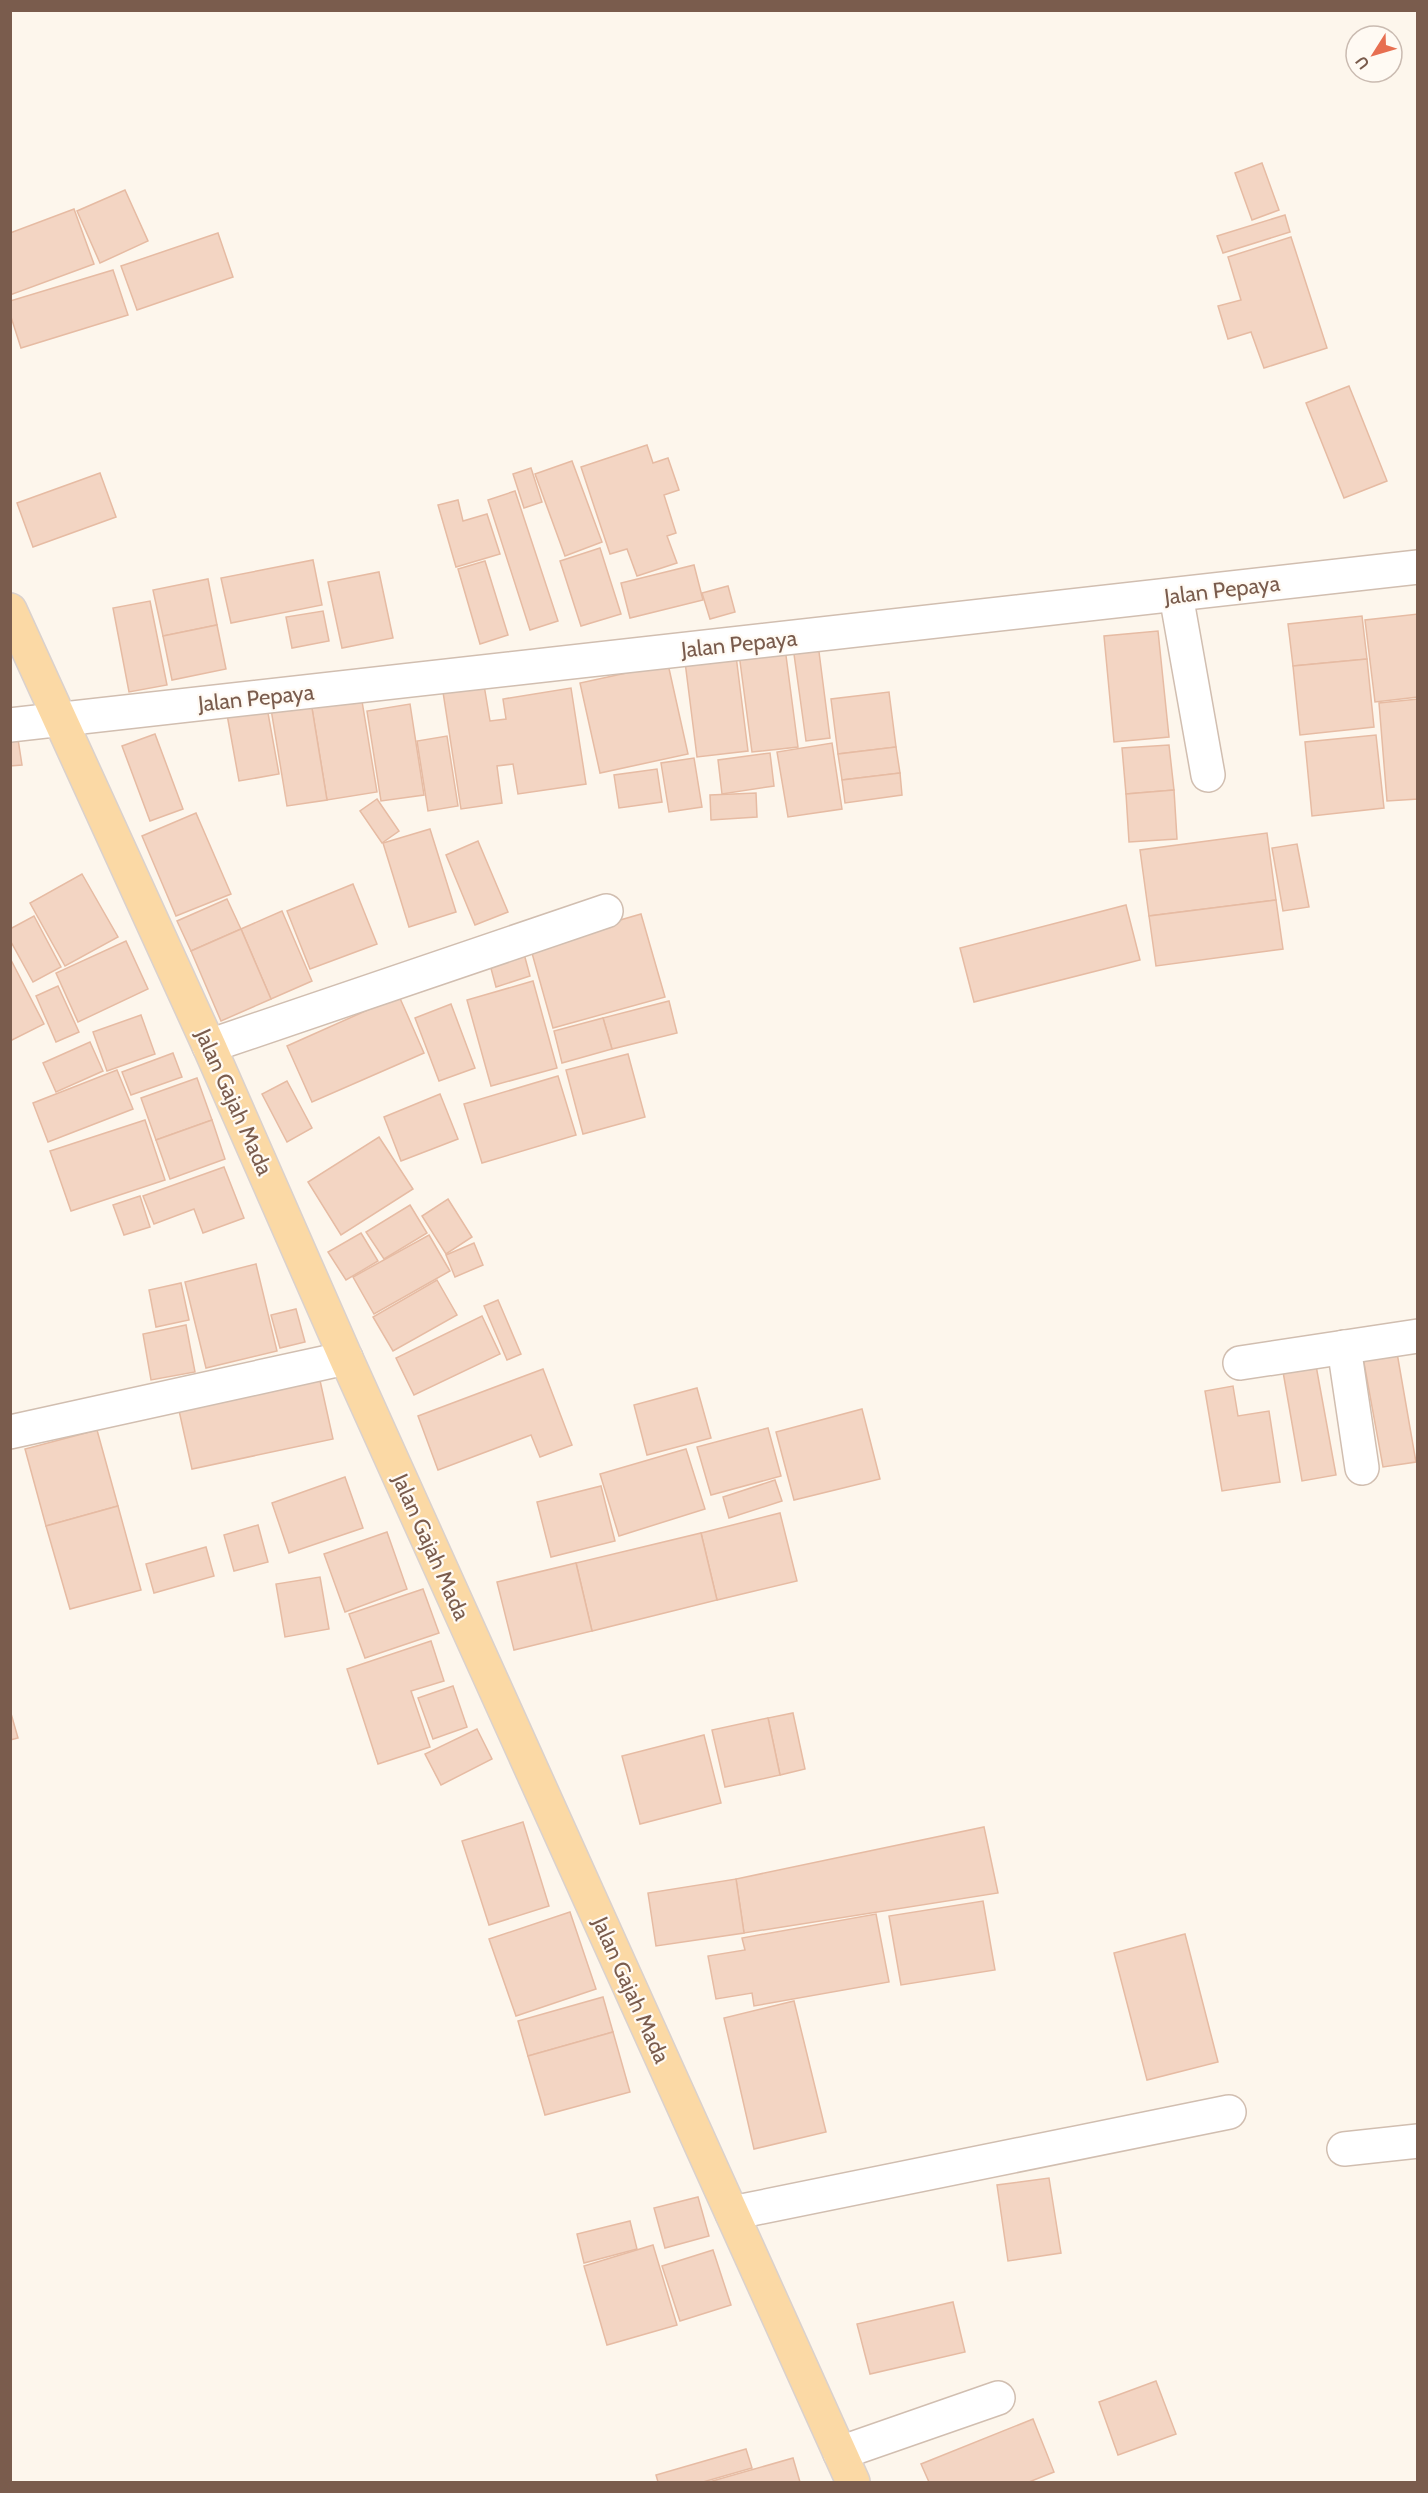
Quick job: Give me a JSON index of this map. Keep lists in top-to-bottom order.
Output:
{
  "streets": {
    "main road": ["Jalan Gajah Mada"],
    "street": ["Jalan Pepaya"]
  },
  "crossings": [
    ["Jalan Pepaya", "Jalan Gajah Mada"]
  ],
  "north": "bottom left"
}
